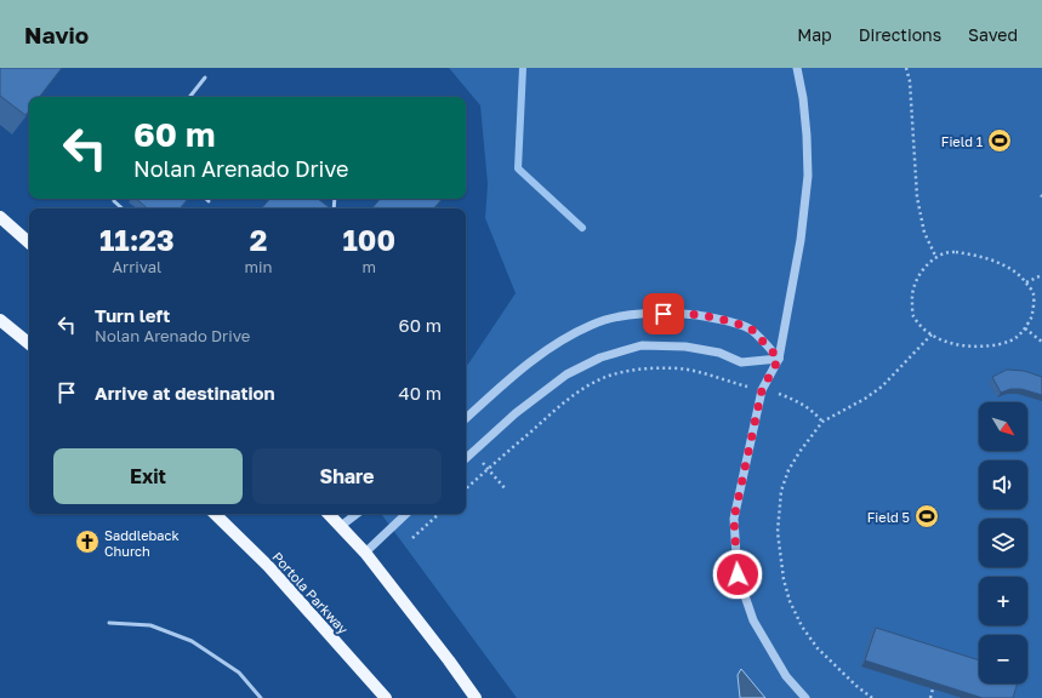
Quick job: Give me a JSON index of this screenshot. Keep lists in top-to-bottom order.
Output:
{
  "streets": {
    "main road": ["Portola Parkway"]
  },
  "places": {
    "sports": ["Field 1", "Field 5"],
    "church": ["Saddleback Church"]
  },
  "north": "bottom right",
  "page": {
    "header": "Navio",
    "nav": ["Map", "Directions", "Saved"],
    "turn": ["60 m", "Nolan Arenado Drive"],
    "eta": [
      "11:23",
      "Arrival",
      "2",
      "min",
      "100",
      "m"
    ],
    "list": [
      {
        "name": "Turn left",
        "note": "Nolan Arenado Drive",
        "value": "60 m"
      },
      {
        "name": "Arrive at destination",
        "value": "40 m"
      }
    ],
    "map_buttons": ["+", "−"],
    "buttons": ["Exit", "Share"]
  }
}
